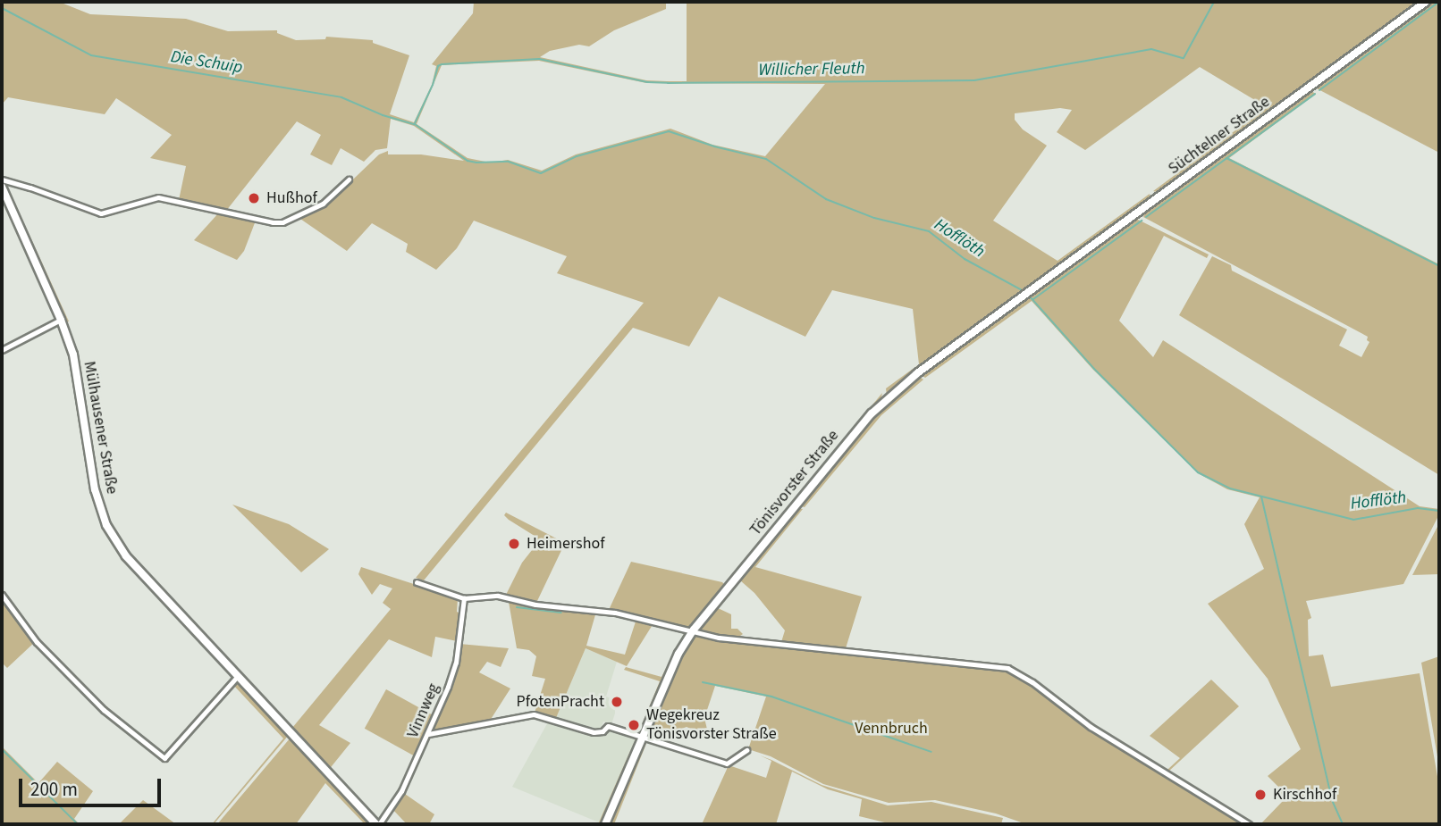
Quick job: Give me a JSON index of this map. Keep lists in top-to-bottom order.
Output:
{
  "streets": {
    "main road": ["Süchtelner Straße", "Mülhausener Straße", "Tönisvorster Straße"],
    "street": ["Vinnweg"]
  },
  "crossings": [
    ["Süchtelner Straße", "Tönisvorster Straße"],
    ["Mülhausener Straße", "Vinnweg"]
  ],
  "water": ["Die Schuip", "Willicher Fleuth", "Hofflöth"],
  "parks": ["Vennbruch"],
  "places": [
    "Hußhof",
    "Heimershof",
    "PfotenPracht",
    "Wegekreuz Tönisvorster Straße",
    "Kirschhof"
  ],
  "scale_bar": "200 m"
}
